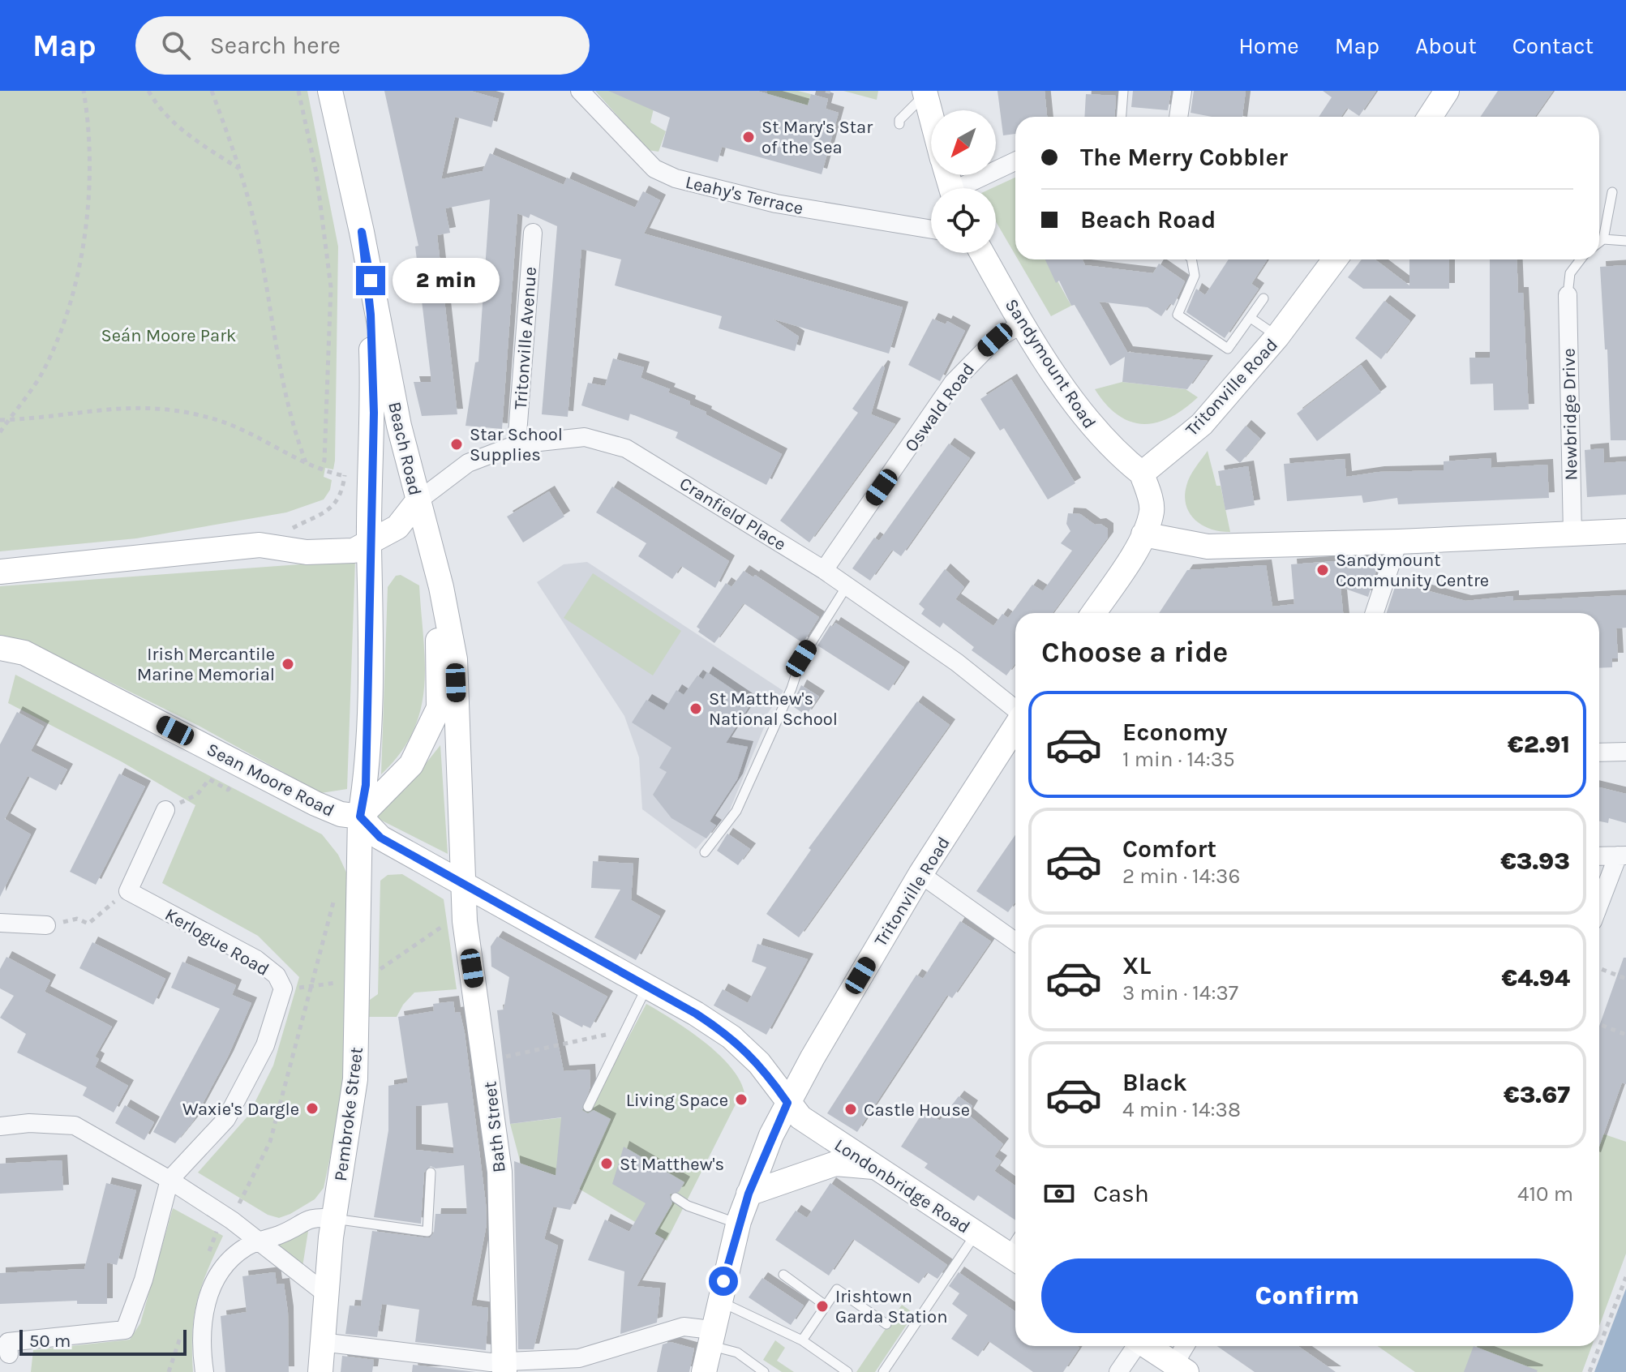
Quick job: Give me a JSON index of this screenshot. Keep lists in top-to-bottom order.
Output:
{
  "streets": {
    "main road": [
      "Sandymount Road",
      "Tritonville Road",
      "Beach Road",
      "Sean Moore Road",
      "Pembroke Street",
      "Bath Street",
      "Londonbridge Road"
    ],
    "street": [
      "Leahy's Terrace",
      "Tritonville Avenue",
      "Oswald Road",
      "Newbridge Drive",
      "Cranfield Place",
      "Kerlogue Road"
    ]
  },
  "crossings": [
    ["Tritonville Avenue", "Cranfield Place"],
    ["Sandymount Road", "Tritonville Road"],
    ["Sandymount Road", "Oswald Road"],
    ["Tritonville Road", "Londonbridge Road"],
    ["Oswald Road", "Cranfield Place"],
    ["Beach Road", "Cranfield Place"],
    ["Beach Road", "Sean Moore Road"],
    ["Beach Road", "Pembroke Street"],
    ["Beach Road", "Bath Street"],
    ["Sean Moore Road", "Pembroke Street"],
    ["Sean Moore Road", "Bath Street"],
    ["Sean Moore Road", "Londonbridge Road"]
  ],
  "parks": ["Seán Moore Park"],
  "places": [
    "St Mary's Star of the Sea",
    "Star School Supplies",
    "Sandymount Community Centre",
    "Irish Mercantile Marine Memorial",
    "St Matthew's National School",
    "Living Space",
    "Waxie's Dargle",
    "Castle House",
    "St Matthew's",
    "Irishtown Garda Station"
  ],
  "scale_bar": "50 m",
  "north": "bottom left",
  "page": {
    "header": "Map",
    "search": "Search here",
    "nav": [
      "Home",
      "Map",
      "About",
      "Contact"
    ],
    "banner": ["The Merry Cobbler", "Beach Road"],
    "bubble": "2 min",
    "heading": "Choose a ride",
    "list": [
      {
        "name": "Economy",
        "note": "1 min · 14:35",
        "value": "€2.91"
      },
      {
        "name": "Comfort",
        "note": "2 min · 14:36",
        "value": "€3.93"
      },
      {
        "name": "XL",
        "note": "3 min · 14:37",
        "value": "€4.94"
      },
      {
        "name": "Black",
        "note": "4 min · 14:38",
        "value": "€3.67"
      }
    ],
    "pay": ["Cash", "410 m"],
    "buttons": "Confirm",
    "scale": "50 m"
  }
}
